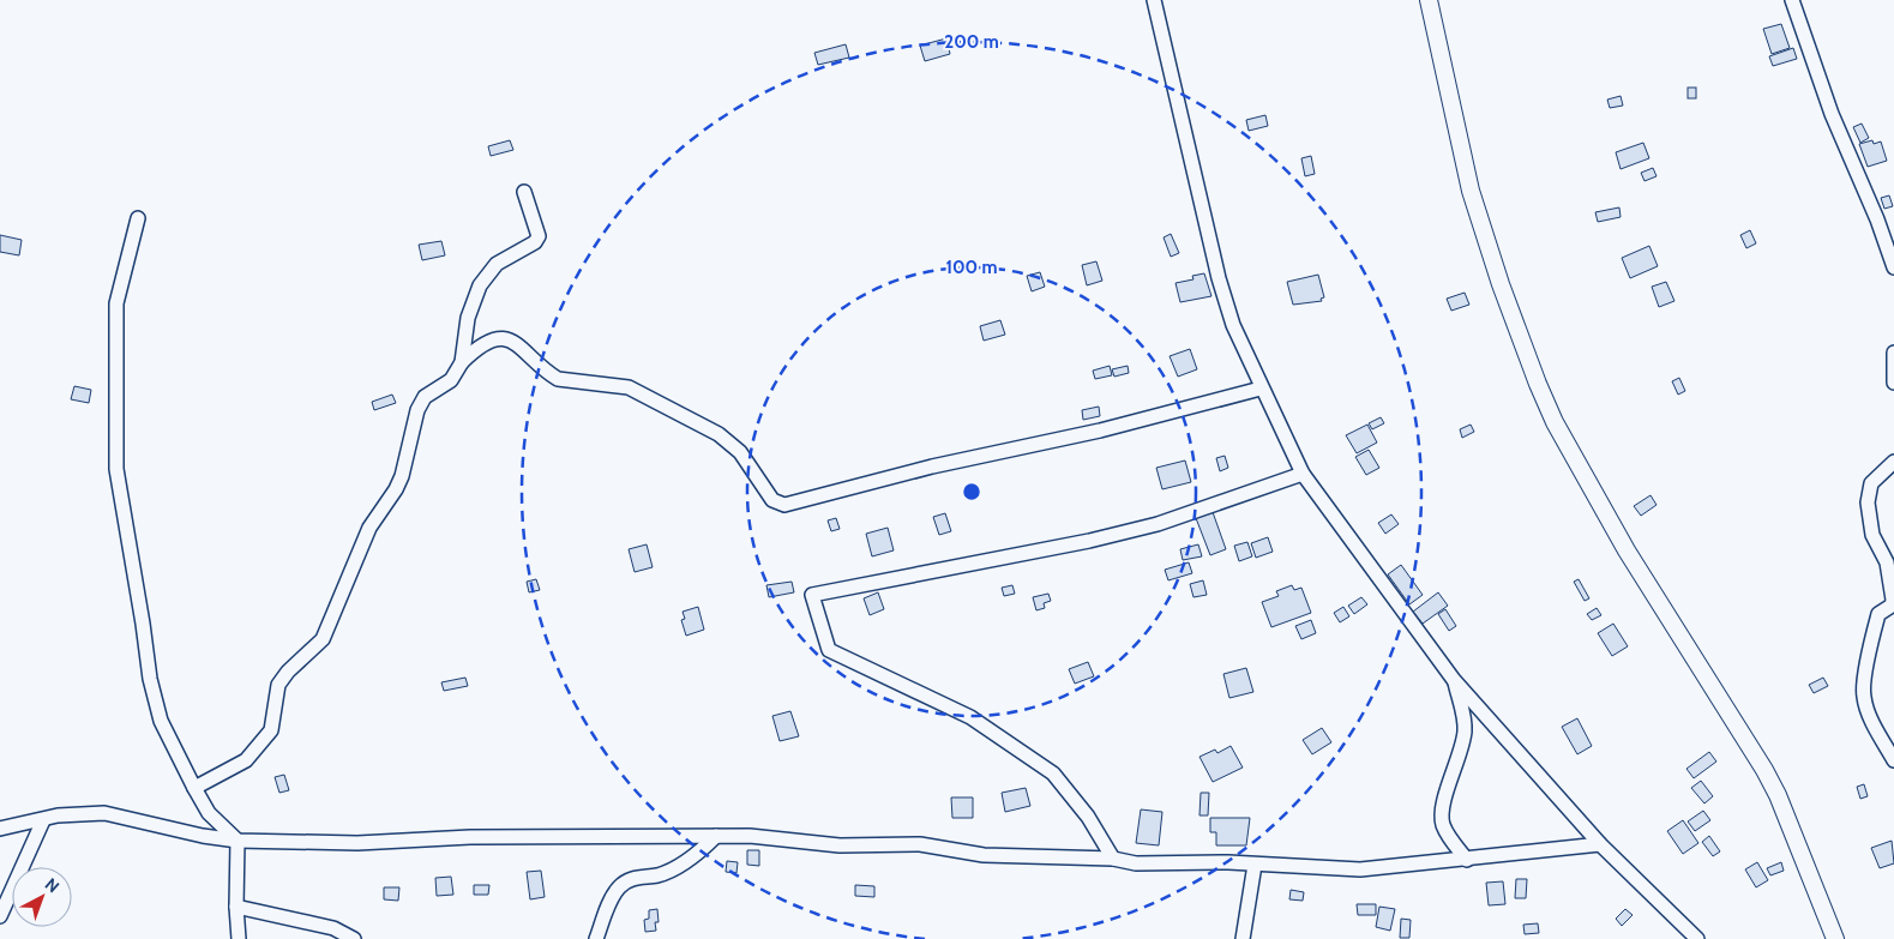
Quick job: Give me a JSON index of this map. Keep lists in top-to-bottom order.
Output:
{
  "north": "top right",
  "rings": ["200 m", "100 m"]
}
